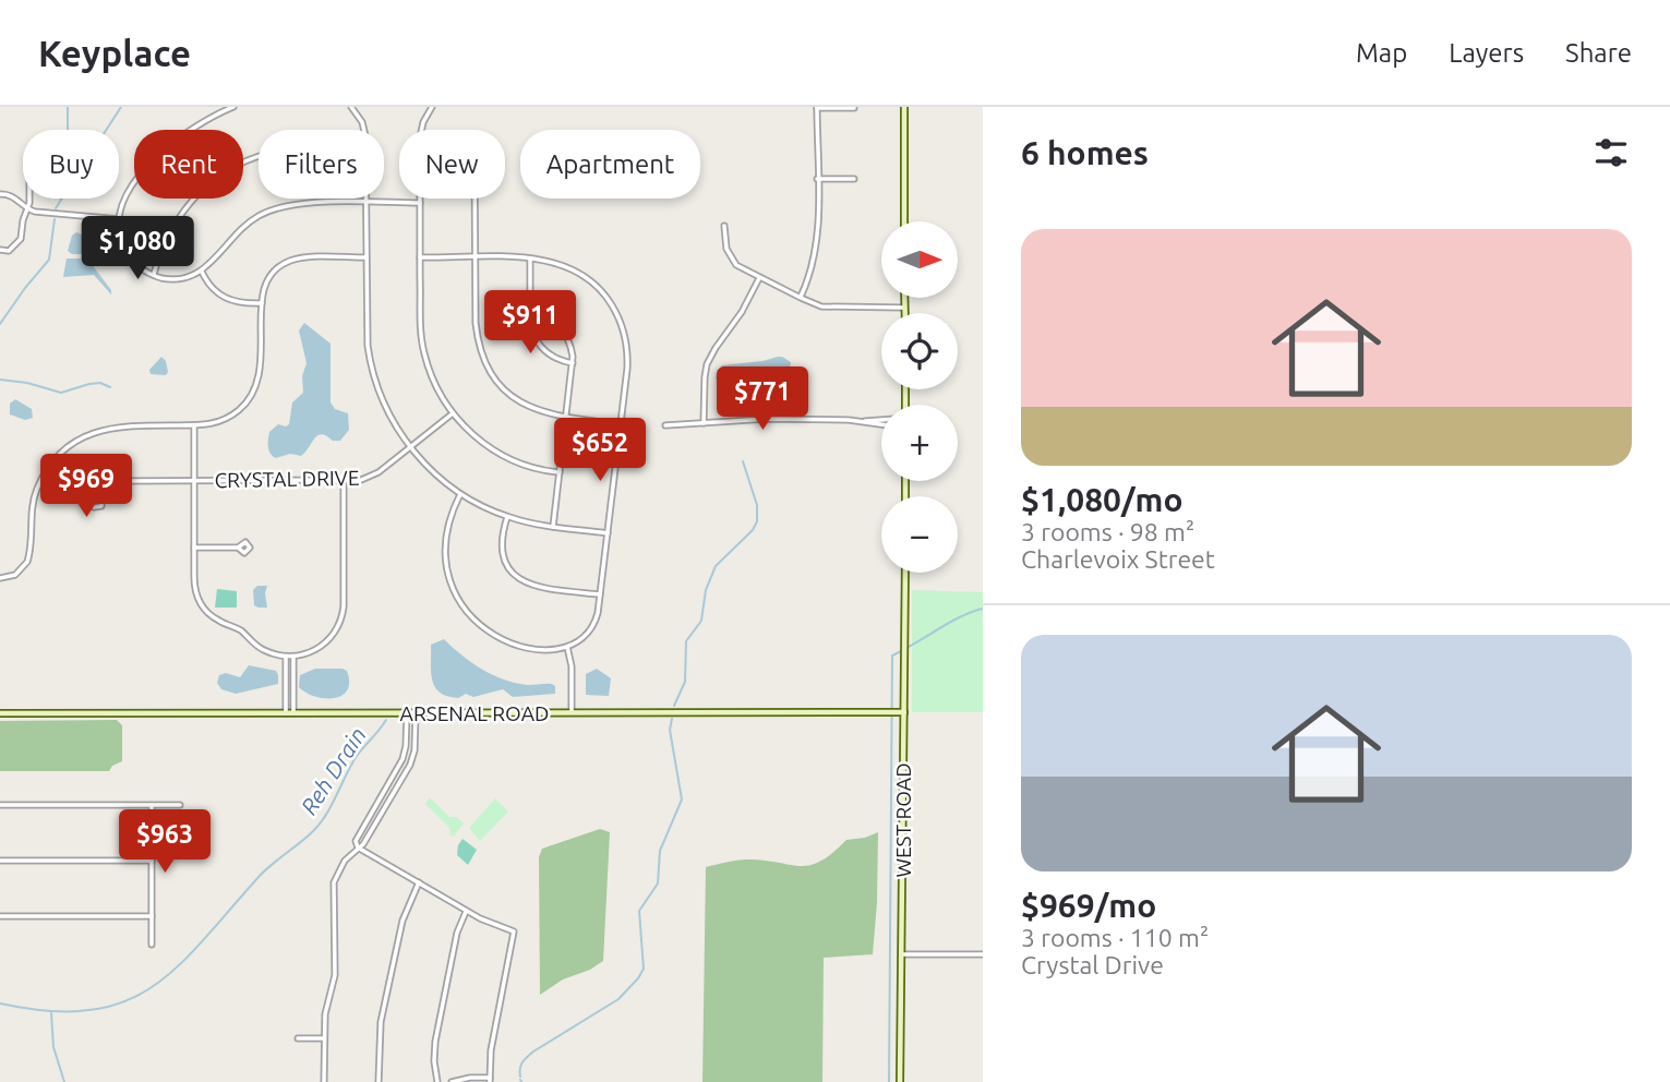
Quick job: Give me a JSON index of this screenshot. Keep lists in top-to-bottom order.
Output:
{
  "streets": {
    "street": ["CRYSTAL DRIVE", "ARSENAL ROAD", "WEST ROAD"]
  },
  "crossings": [
    ["ARSENAL ROAD", "WEST ROAD"]
  ],
  "water": ["Reh Drain"],
  "north": "right",
  "page": {
    "header": "Keyplace",
    "nav": ["Map", "Layers", "Share"],
    "heading": "6 homes",
    "chip": [
      "Buy",
      "Rent",
      "Filters",
      "New",
      "Apartment"
    ],
    "list": [
      {
        "name": "$1,080/mo",
        "note": "3 rooms · 98 m² · Charlevoix Street"
      },
      {
        "name": "$969/mo",
        "note": "3 rooms · 110 m² · Crystal Drive"
      }
    ],
    "price": [
      "$1,080",
      "$911",
      "$771",
      "$652",
      "$969",
      "$963"
    ],
    "map_buttons": ["+", "−"]
  }
}
